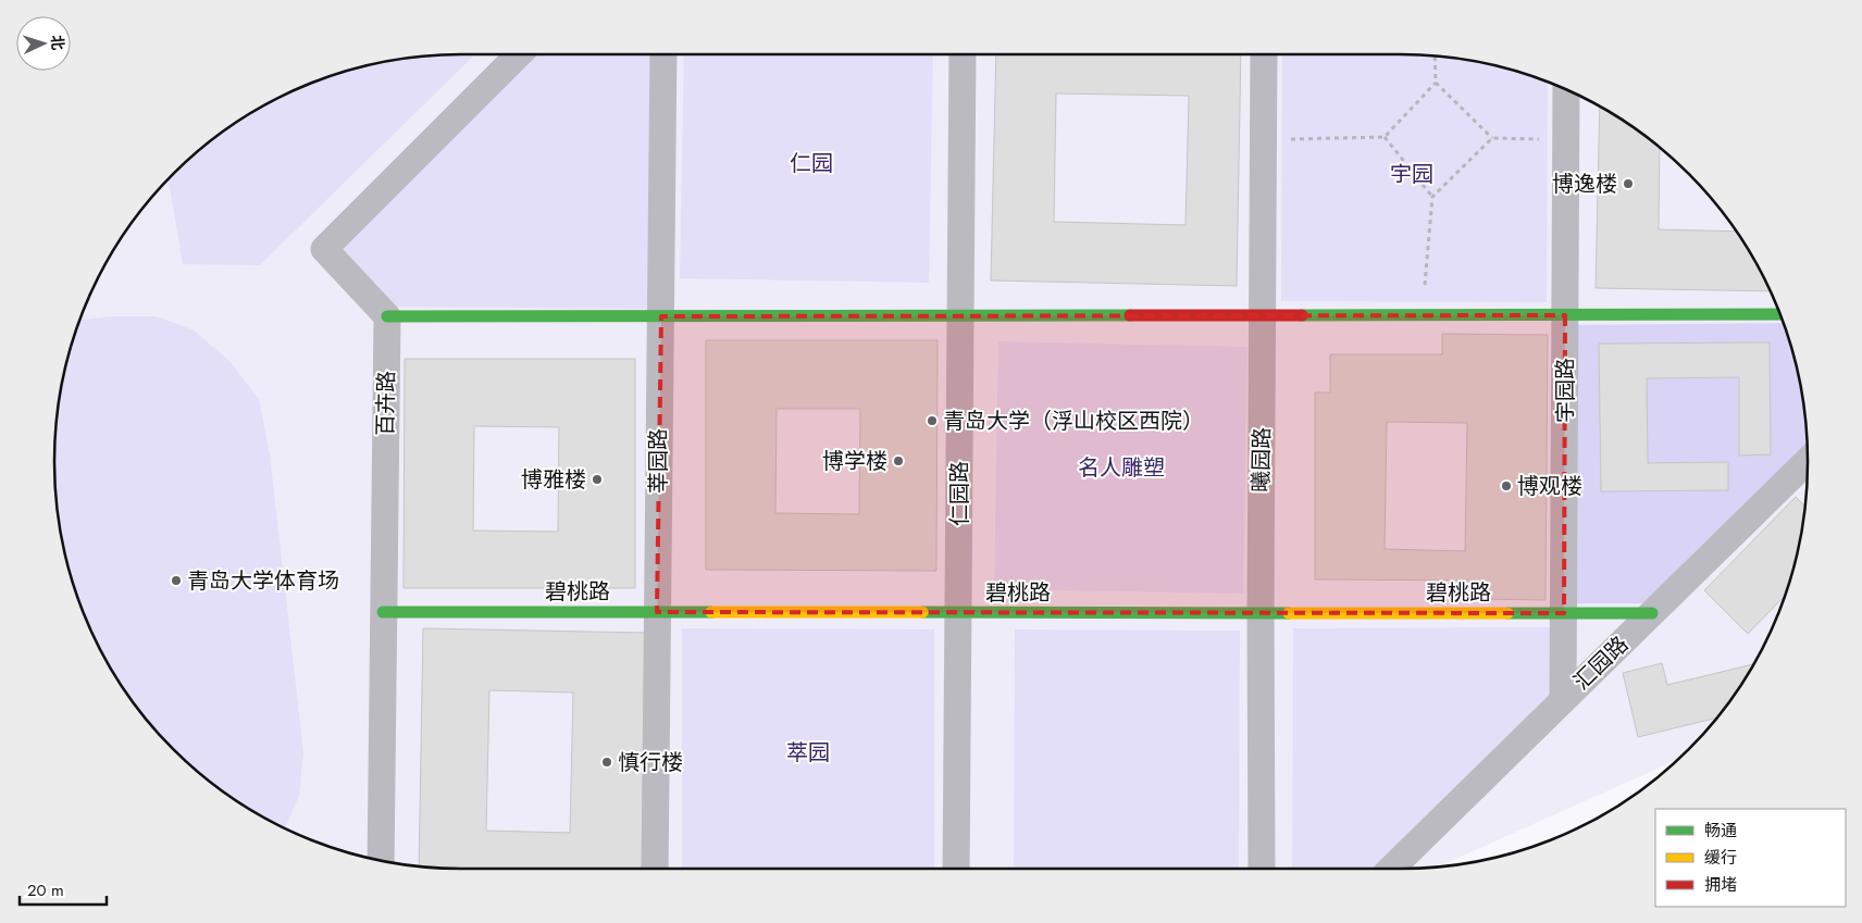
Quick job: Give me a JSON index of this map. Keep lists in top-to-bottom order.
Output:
{
  "streets": {
    "street": [
      "宇园路",
      "百卉路",
      "曦园路",
      "仁园路",
      "碧桃路",
      "汇园路"
    ]
  },
  "crossings": [
    ["宇园路", "碧桃路"],
    ["宇园路", "汇园路"],
    ["百卉路", "碧桃路"],
    ["曦园路", "碧桃路"],
    ["仁园路", "碧桃路"],
    ["碧桃路", "汇园路"]
  ],
  "parks": [
    "仁园",
    "宇园",
    "名人雕塑",
    "萃园"
  ],
  "places": [
    "博逸楼",
    "青岛大学（浮山校区西院）",
    "博学楼",
    "博雅楼",
    "博观楼",
    "青岛大学体育场",
    "慎行楼"
  ],
  "legend": ["畅通", "缓行", "拥堵"],
  "scale_bar": "20 m",
  "north": "right"
}
